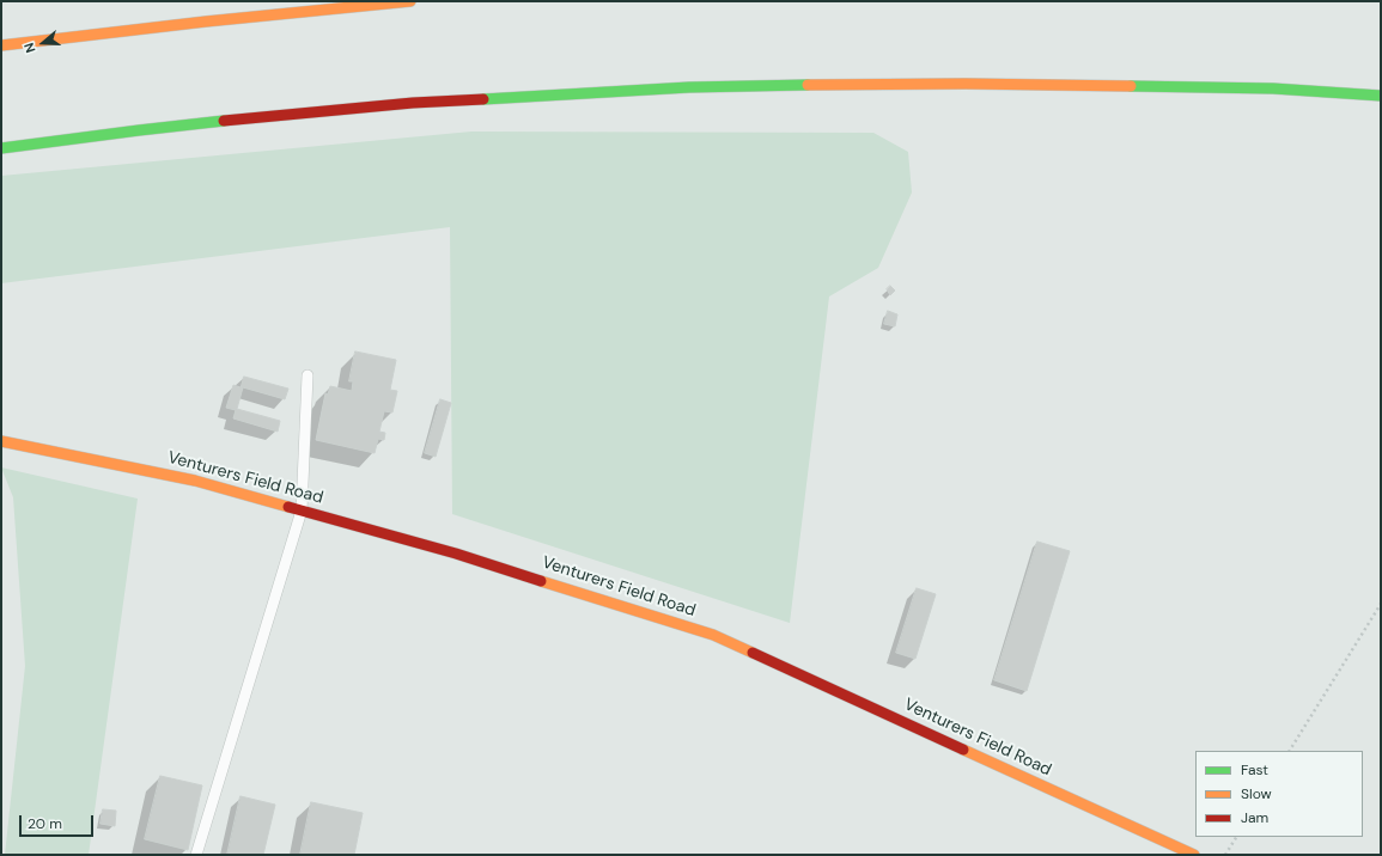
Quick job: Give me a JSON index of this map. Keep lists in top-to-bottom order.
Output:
{
  "streets": {
    "main road": ["Venturers Field Road"]
  },
  "legend": ["Fast", "Slow", "Jam"],
  "scale_bar": "20 m",
  "north": "left"
}
